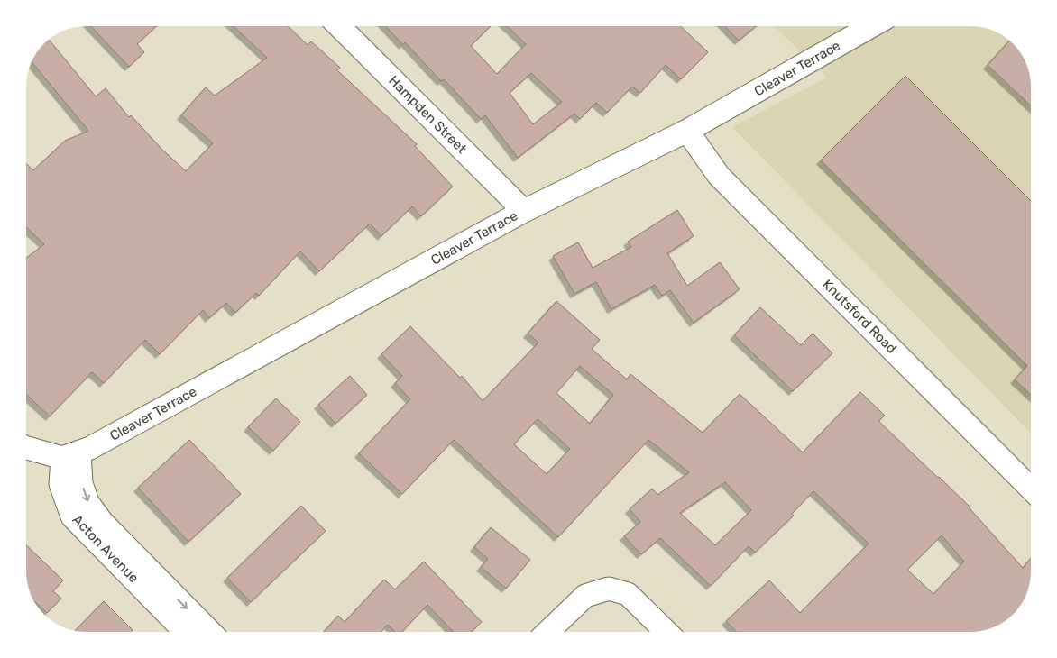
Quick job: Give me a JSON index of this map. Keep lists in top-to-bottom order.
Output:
{
  "streets": {
    "street": [
      "Cleaver Terrace",
      "Hampden Street",
      "Knutsford Road",
      "Acton Avenue"
    ]
  },
  "crossings": [
    ["Cleaver Terrace", "Hampden Street"],
    ["Cleaver Terrace", "Knutsford Road"],
    ["Cleaver Terrace", "Acton Avenue"]
  ]
}
